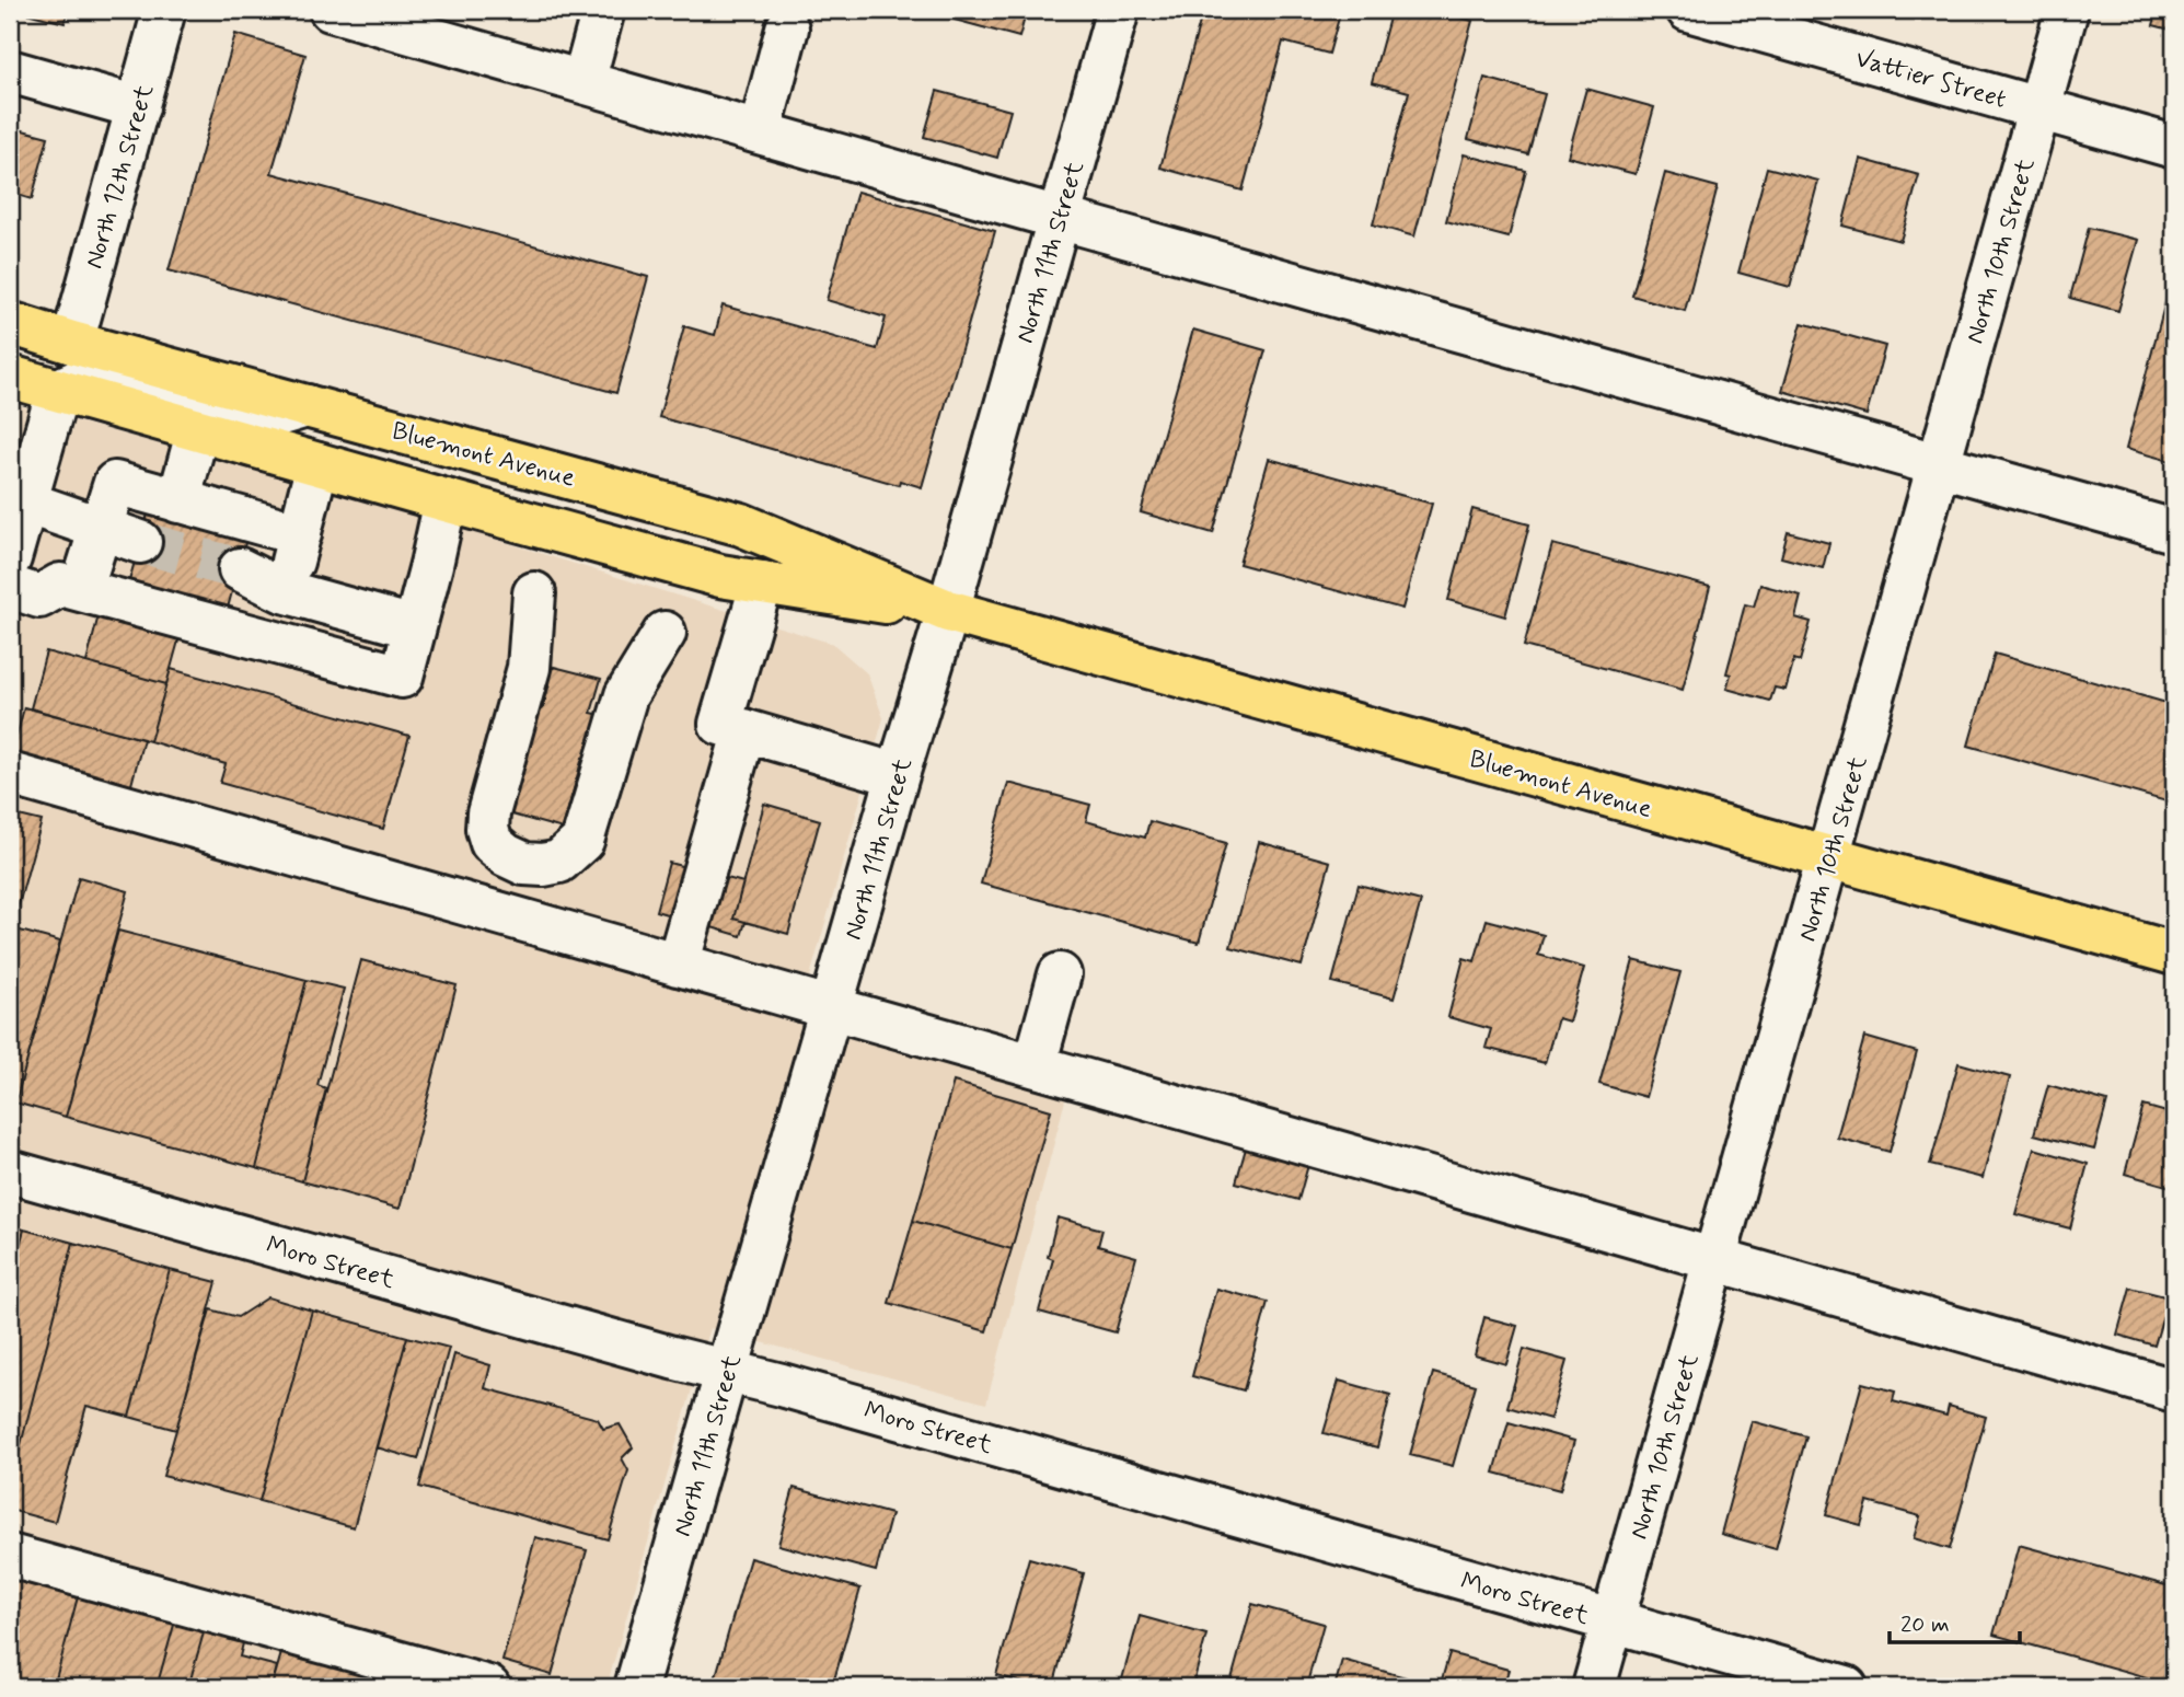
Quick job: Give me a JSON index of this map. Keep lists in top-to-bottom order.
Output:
{
  "streets": {
    "main road": ["Bluemont Avenue"],
    "street": [
      "Vattier Street",
      "North 12th Street",
      "North 10th Street",
      "North 11th Street",
      "Moro Street"
    ]
  },
  "crossings": [
    ["Vattier Street", "North 10th Street"],
    ["North 12th Street", "Bluemont Avenue"],
    ["North 10th Street", "Bluemont Avenue"],
    ["North 10th Street", "Moro Street"],
    ["North 11th Street", "Bluemont Avenue"],
    ["North 11th Street", "Moro Street"]
  ],
  "scale_bar": "20 m"
}
